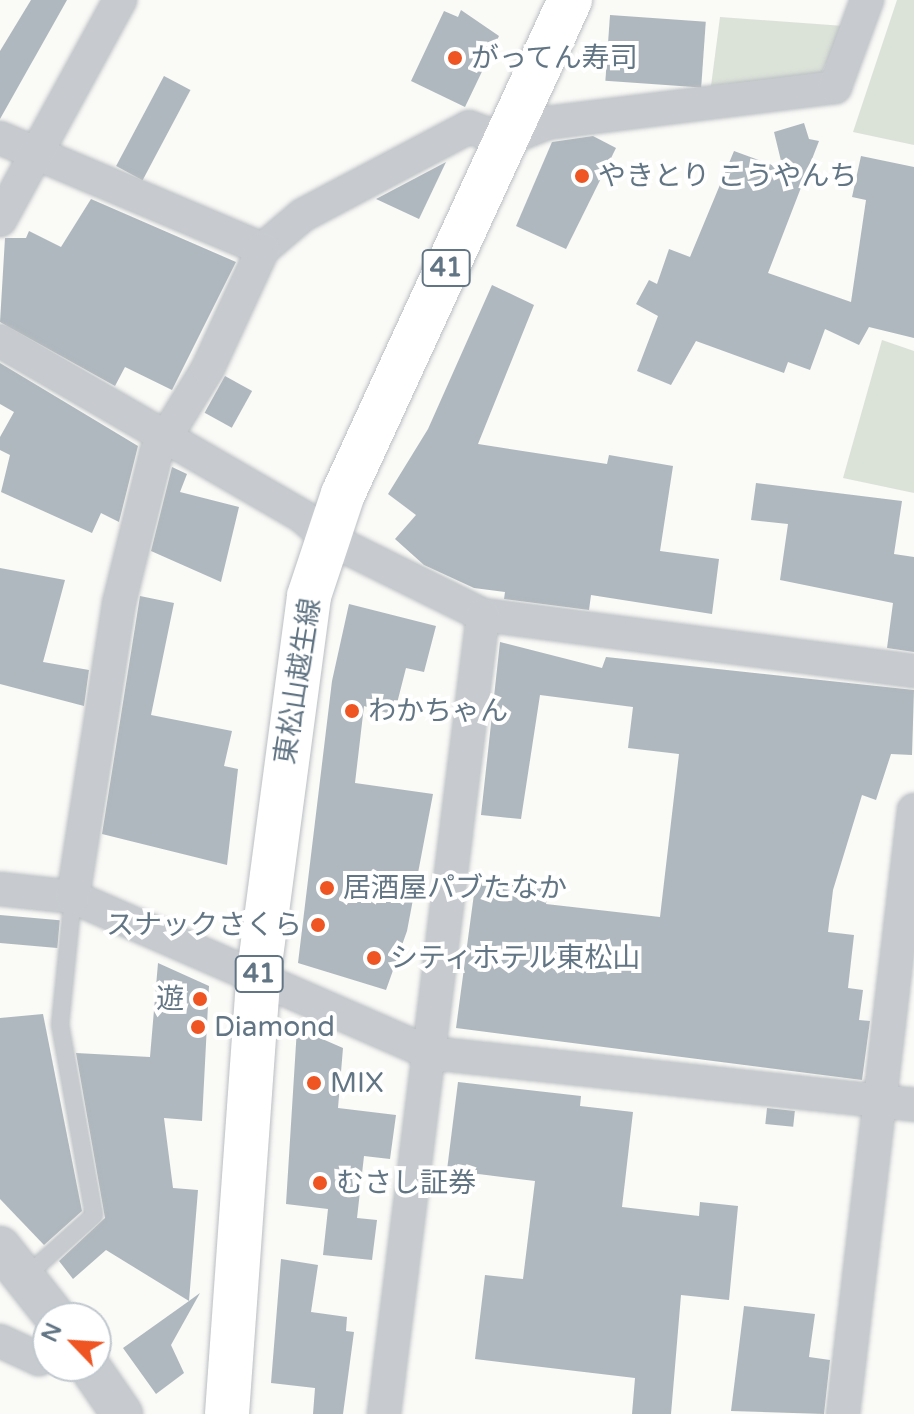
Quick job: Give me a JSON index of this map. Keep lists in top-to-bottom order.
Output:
{
  "streets": {
    "main road": ["41", "東松山越生線"]
  },
  "places": [
    "がってん寿司",
    "やきとり こうやんち",
    "わかちゃん",
    "居酒屋パブたなか",
    "スナックさくら",
    "シティホテル東松山",
    "遊",
    "Diamond",
    "MIX",
    "むさし証券"
  ],
  "north": "top left"
}
